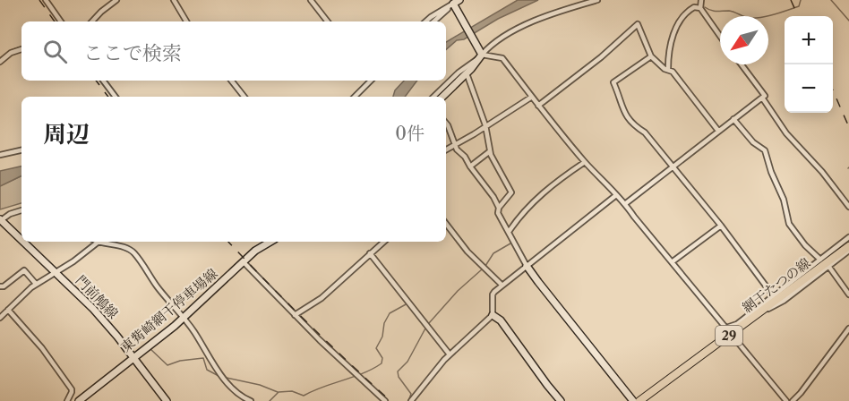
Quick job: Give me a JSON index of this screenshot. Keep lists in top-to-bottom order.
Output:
{
  "streets": {
    "main road": [
      "網干たつの線",
      "門前鵤線",
      "東觜崎網干停車場線",
      "29"
    ]
  },
  "crossings": [
    ["門前鵤線", "東觜崎網干停車場線"]
  ],
  "north": "bottom left",
  "page": {
    "map_buttons": ["+", "−"],
    "search": "ここで検索",
    "heading": ["周辺", "0件"]
  }
}
